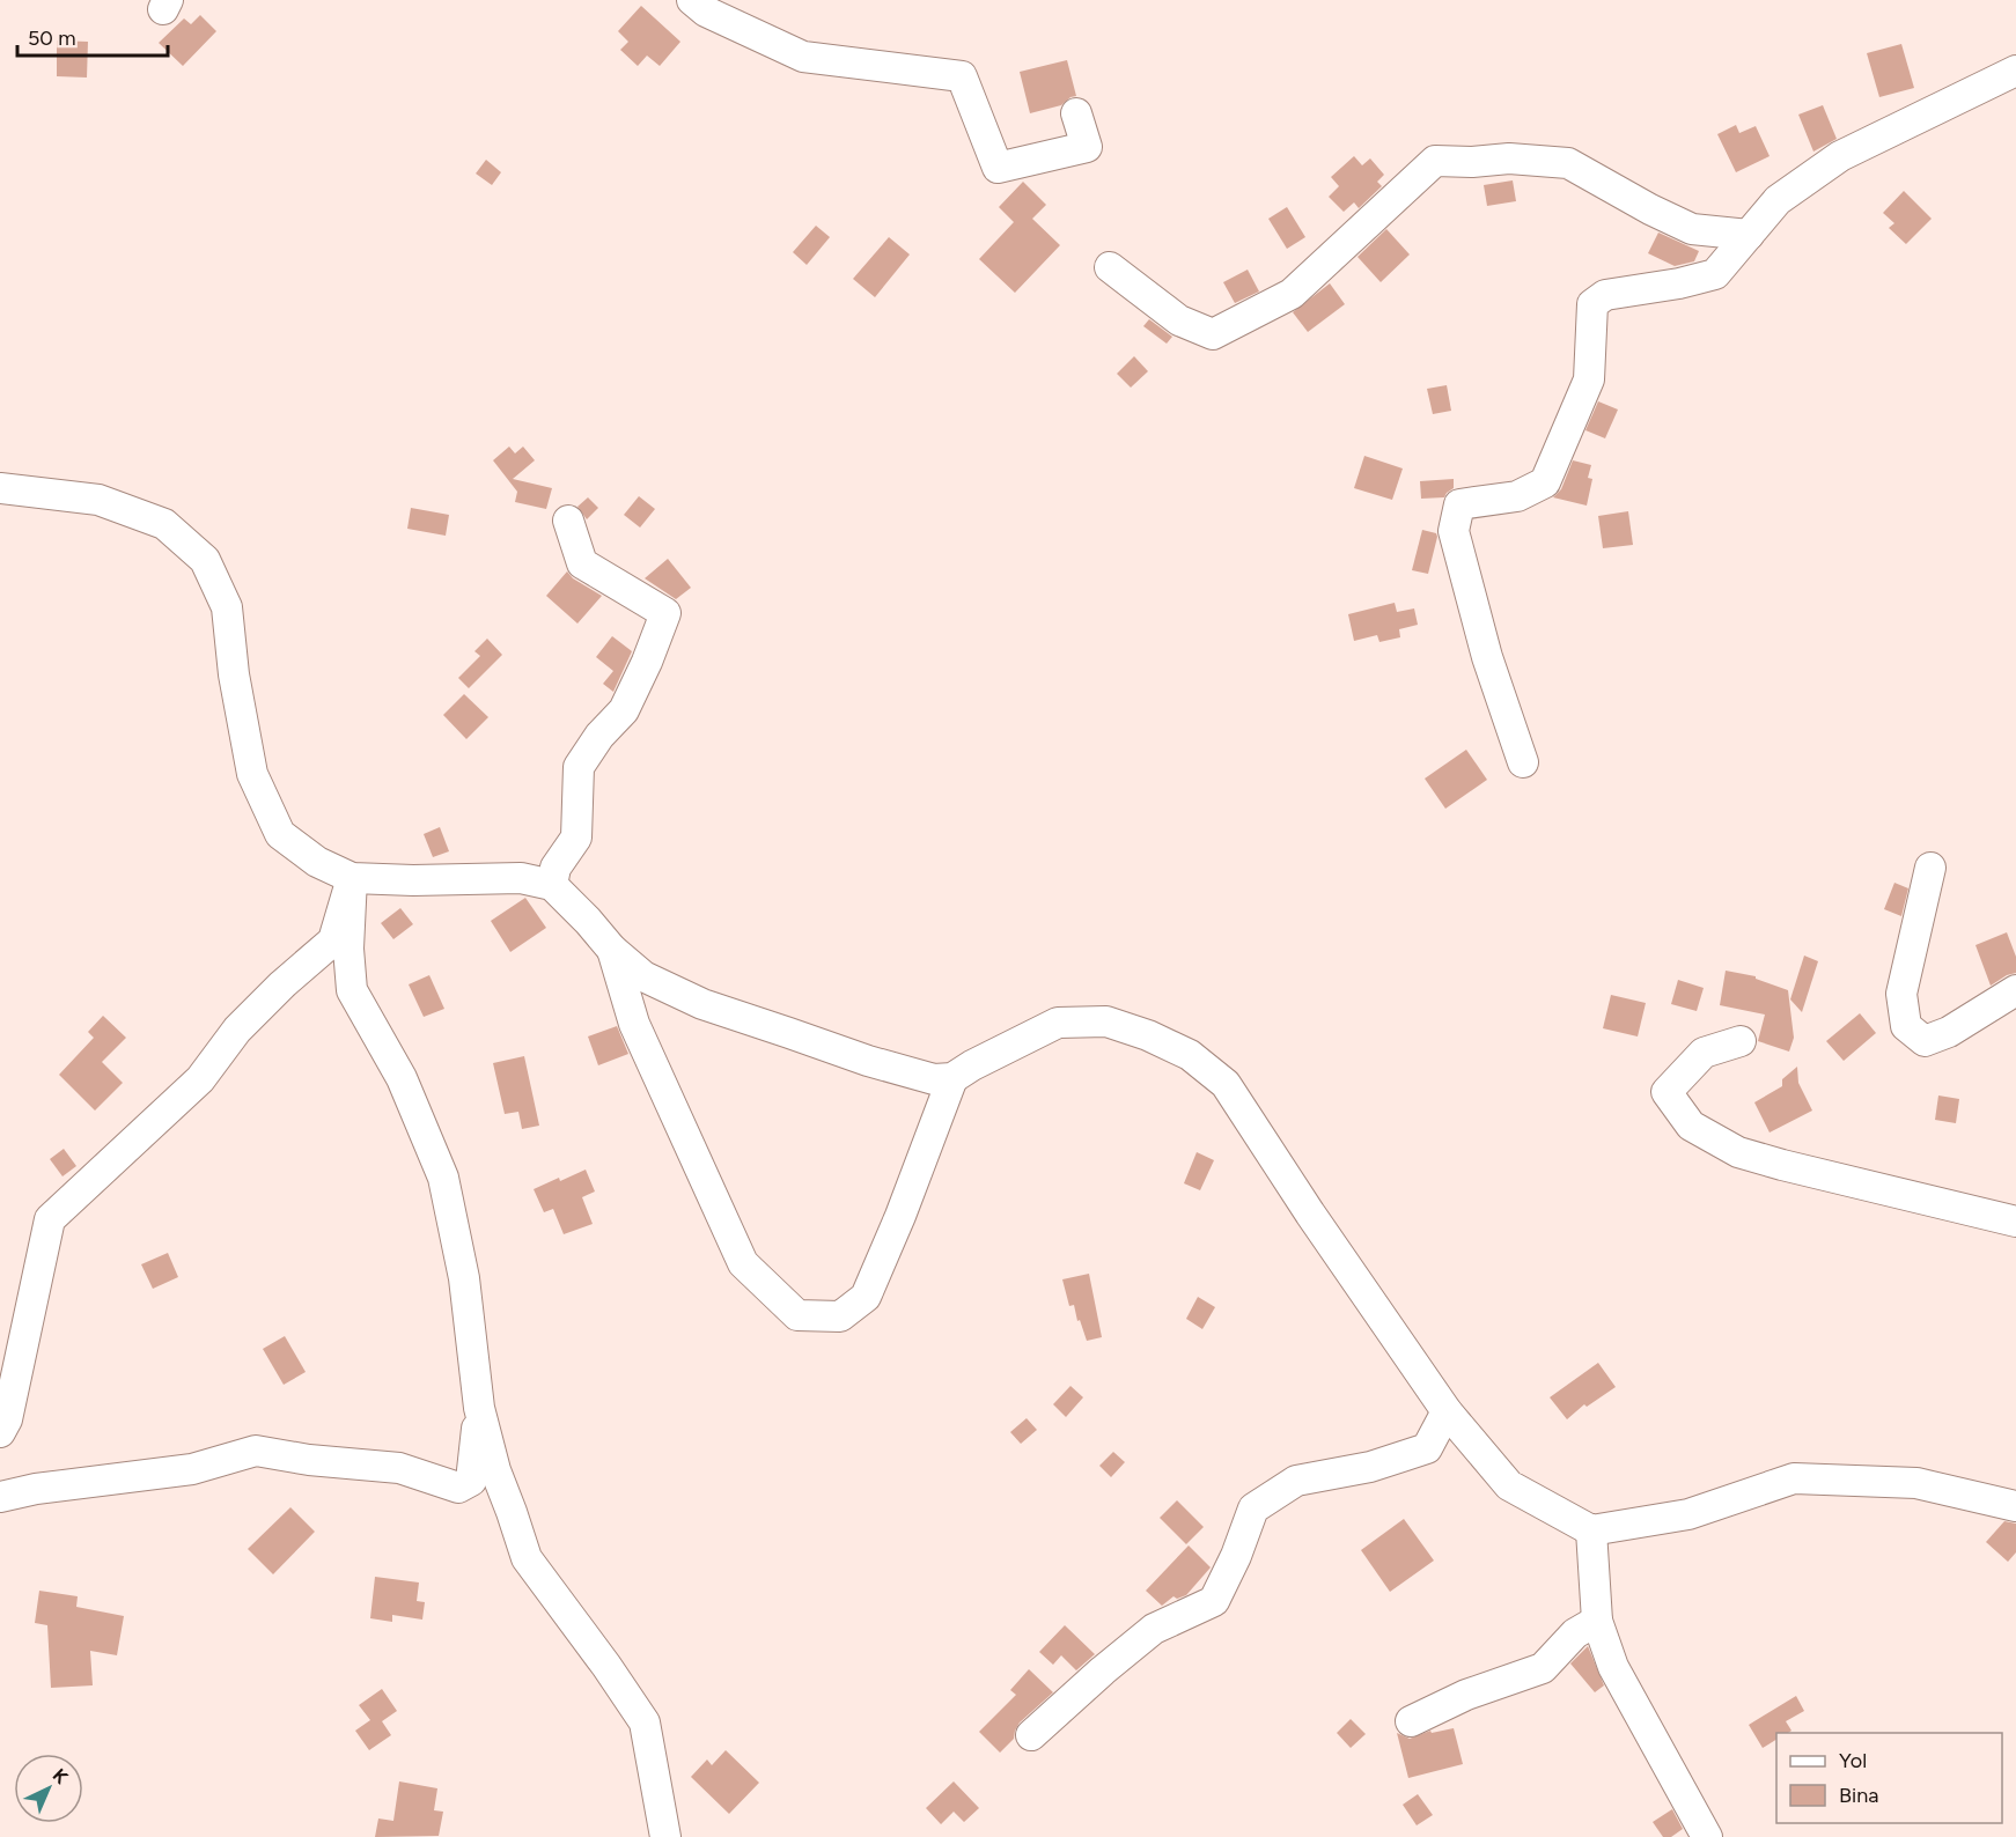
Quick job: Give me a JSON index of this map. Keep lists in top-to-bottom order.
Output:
{
  "legend": ["Yol", "Bina"],
  "scale_bar": "50 m",
  "north": "top right"
}
